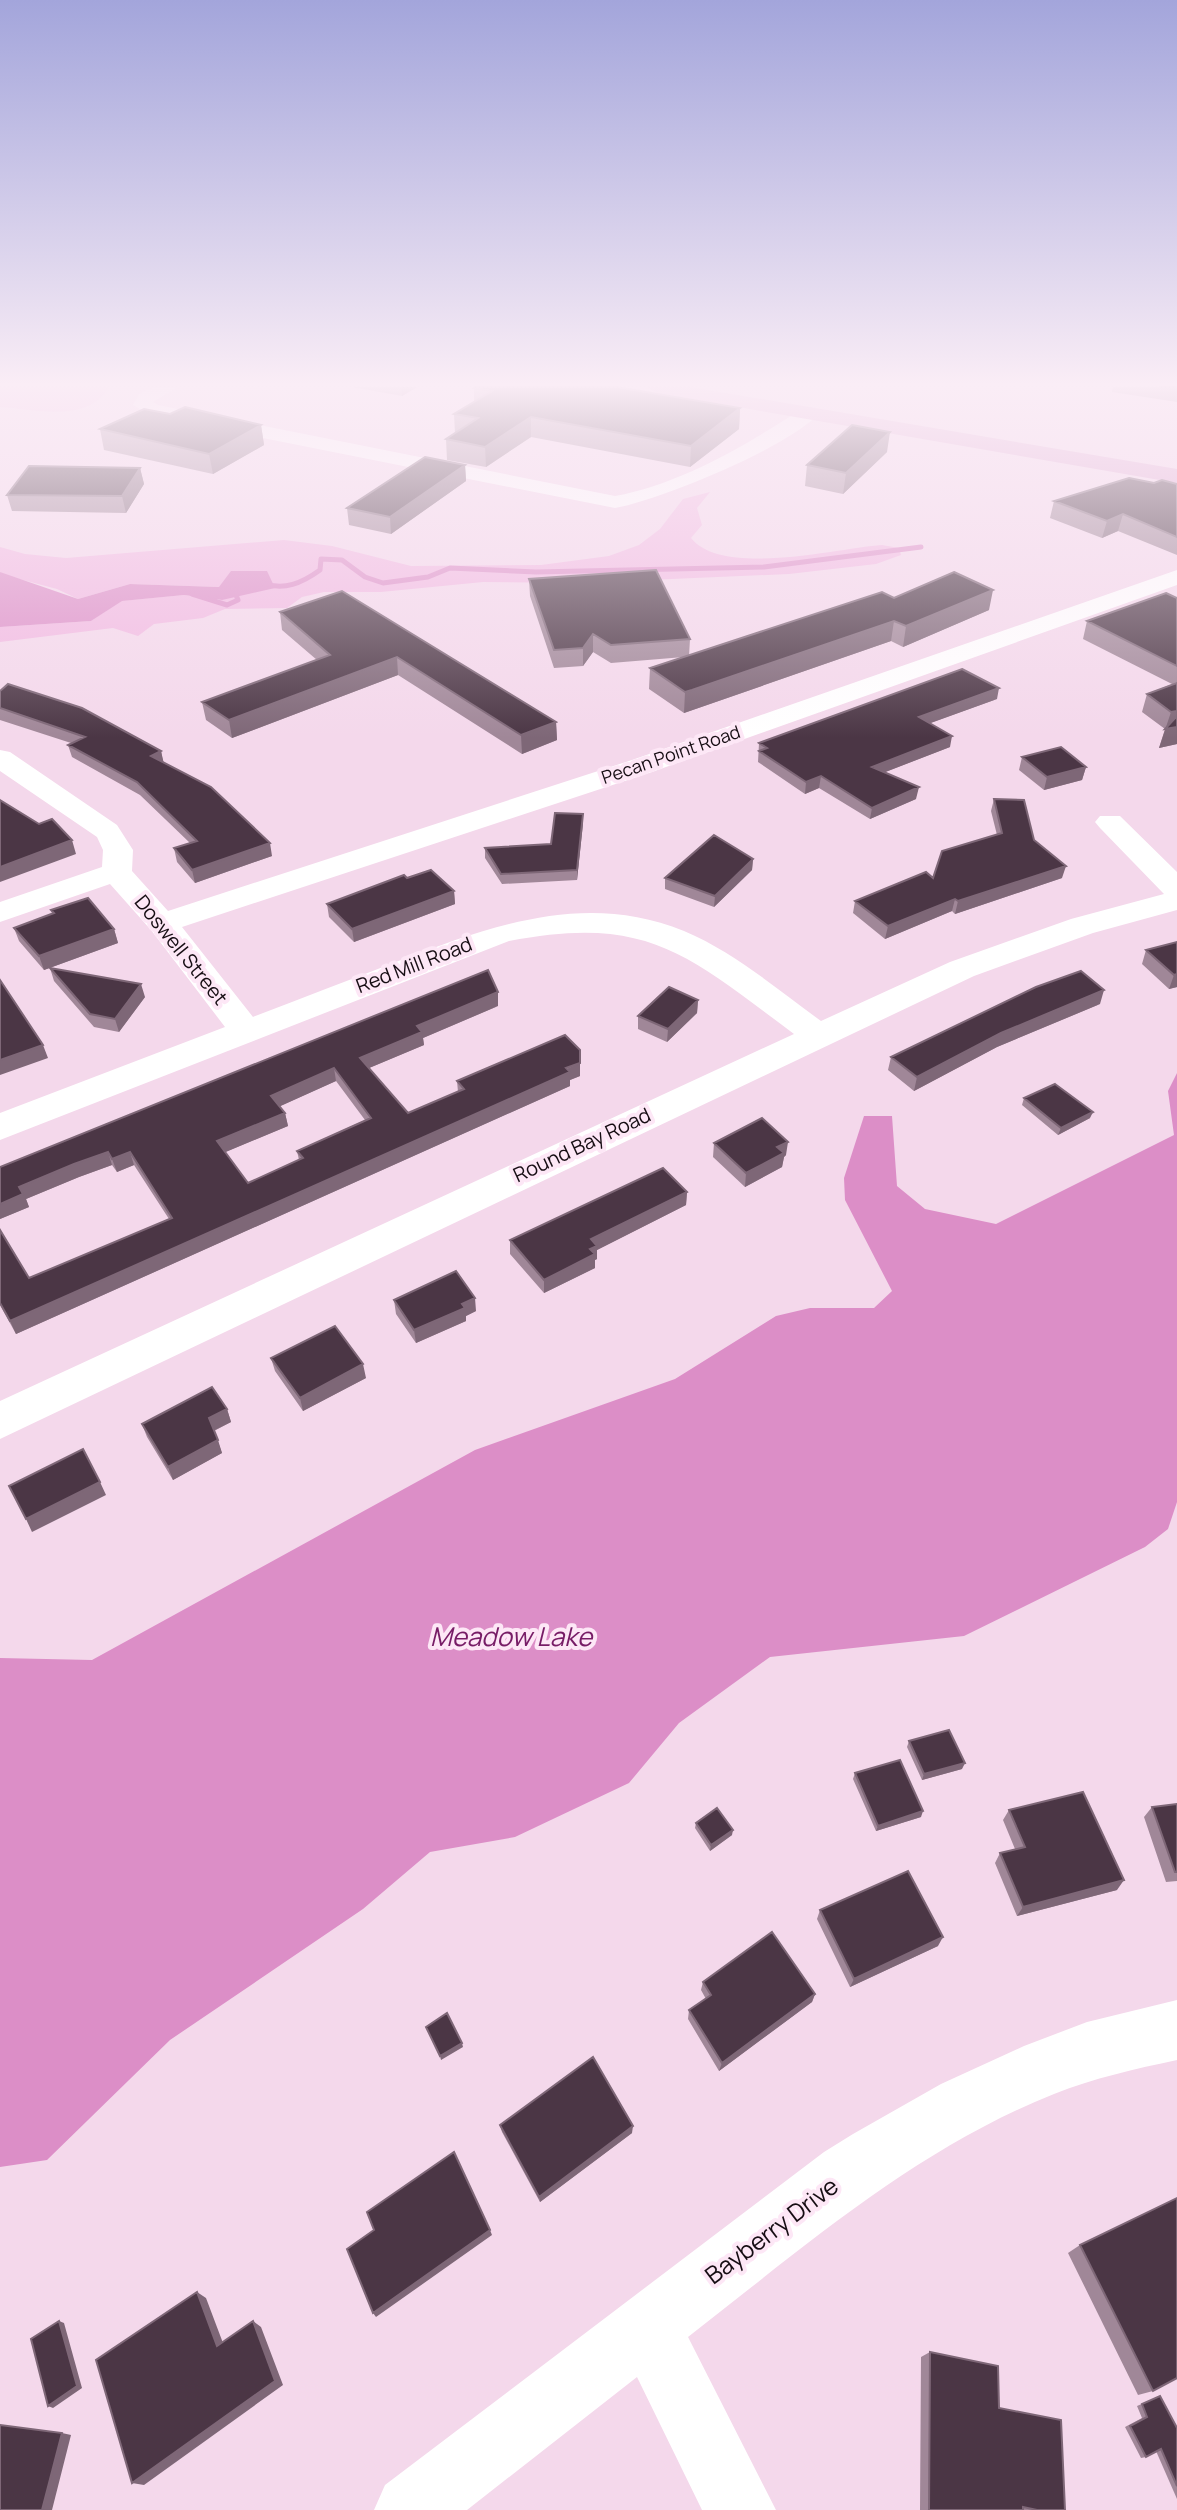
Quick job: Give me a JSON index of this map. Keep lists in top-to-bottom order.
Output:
{
  "streets": {
    "street": [
      "Pecan Point Road",
      "Doswell Street",
      "Red Mill Road",
      "Round Bay Road",
      "Bayberry Drive"
    ]
  },
  "crossings": [
    ["Pecan Point Road", "Doswell Street"],
    ["Doswell Street", "Red Mill Road"],
    ["Red Mill Road", "Round Bay Road"]
  ],
  "water": ["Meadow Lake"]
}
